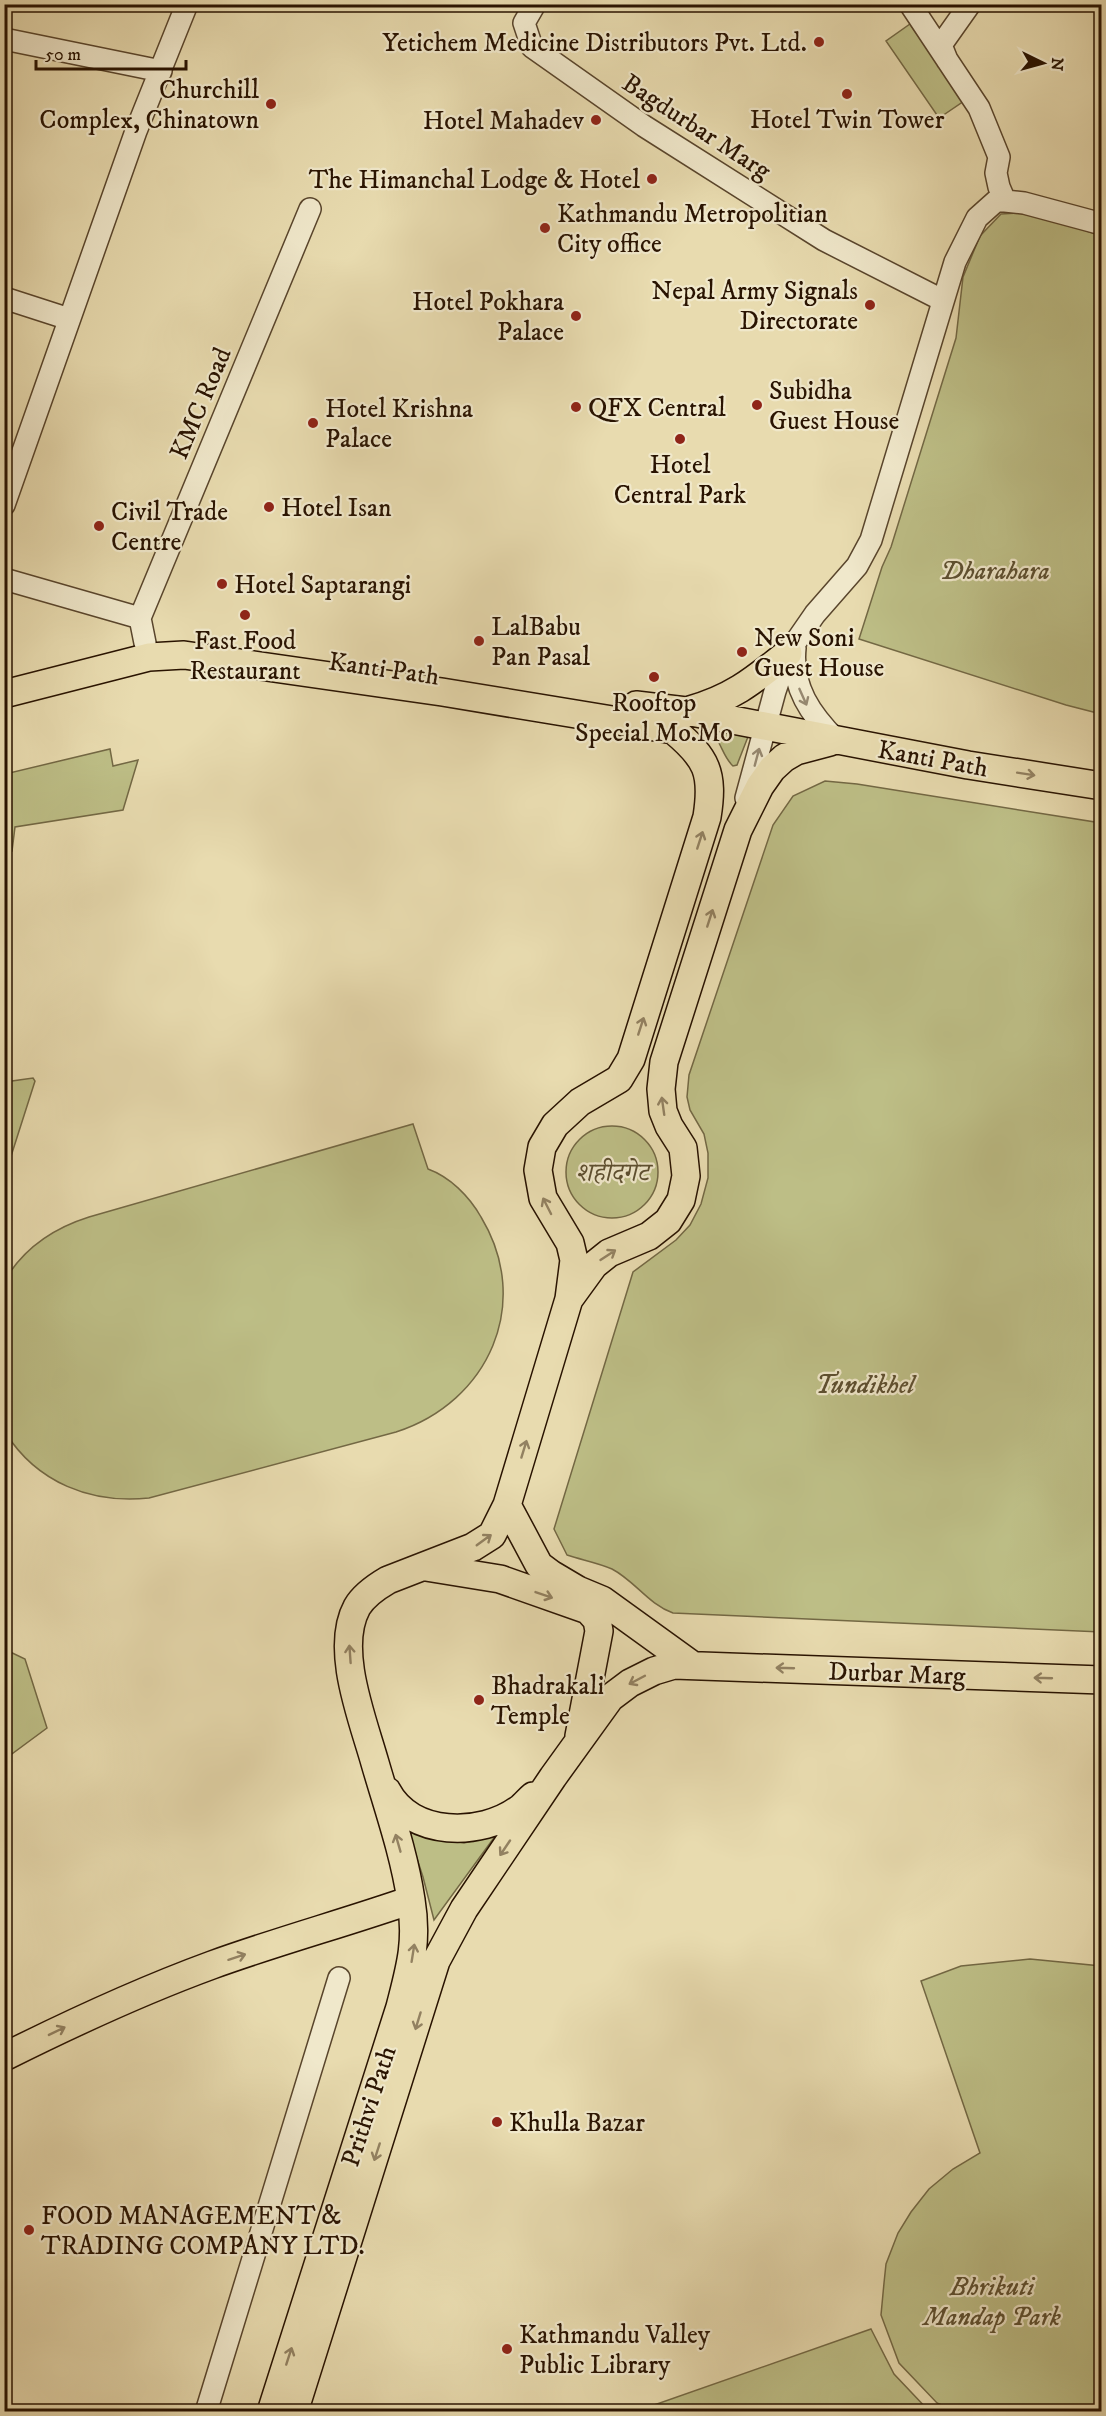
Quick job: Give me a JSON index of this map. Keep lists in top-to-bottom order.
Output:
{
  "streets": {
    "main road": ["Kanti Path", "Durbar Marg", "Prithvi Path"],
    "street": ["Bagdurbar Marg", "KMC Road"]
  },
  "crossings": [
    ["KMC Road", "Kanti Path"]
  ],
  "one_way": ["Durbar Marg"],
  "parks": [
    "Dharahara",
    "शहीदगेट",
    "Tundikhel",
    "Bhrikuti Mandap Park"
  ],
  "places": [
    "Yetichem Medicine Distributors Pvt. Ltd.",
    "Hotel Twin Tower",
    "Churchill Complex, Chinatown",
    "Hotel Mahadev",
    "The Himanchal Lodge & Hotel",
    "Kathmandu Metropolitian City office",
    "Nepal Army Signals Directorate",
    "Hotel Pokhara Palace",
    "Subidha Guest House",
    "QFX Central",
    "Hotel Krishna Palace",
    "Hotel Central Park",
    "Hotel Isan",
    "Civil Trade Centre",
    "Hotel Saptarangi",
    "Fast Food Restaurant",
    "LalBabu Pan Pasal",
    "New Soni Guest House",
    "Rooftop Special Mo.Mo",
    "Bhadrakali Temple",
    "Khulla Bazar",
    "FOOD MANAGEMENT & TRADING COMPANY LTD.",
    "Kathmandu Valley Public Library"
  ],
  "scale_bar": "50 m",
  "north": "right"
}
